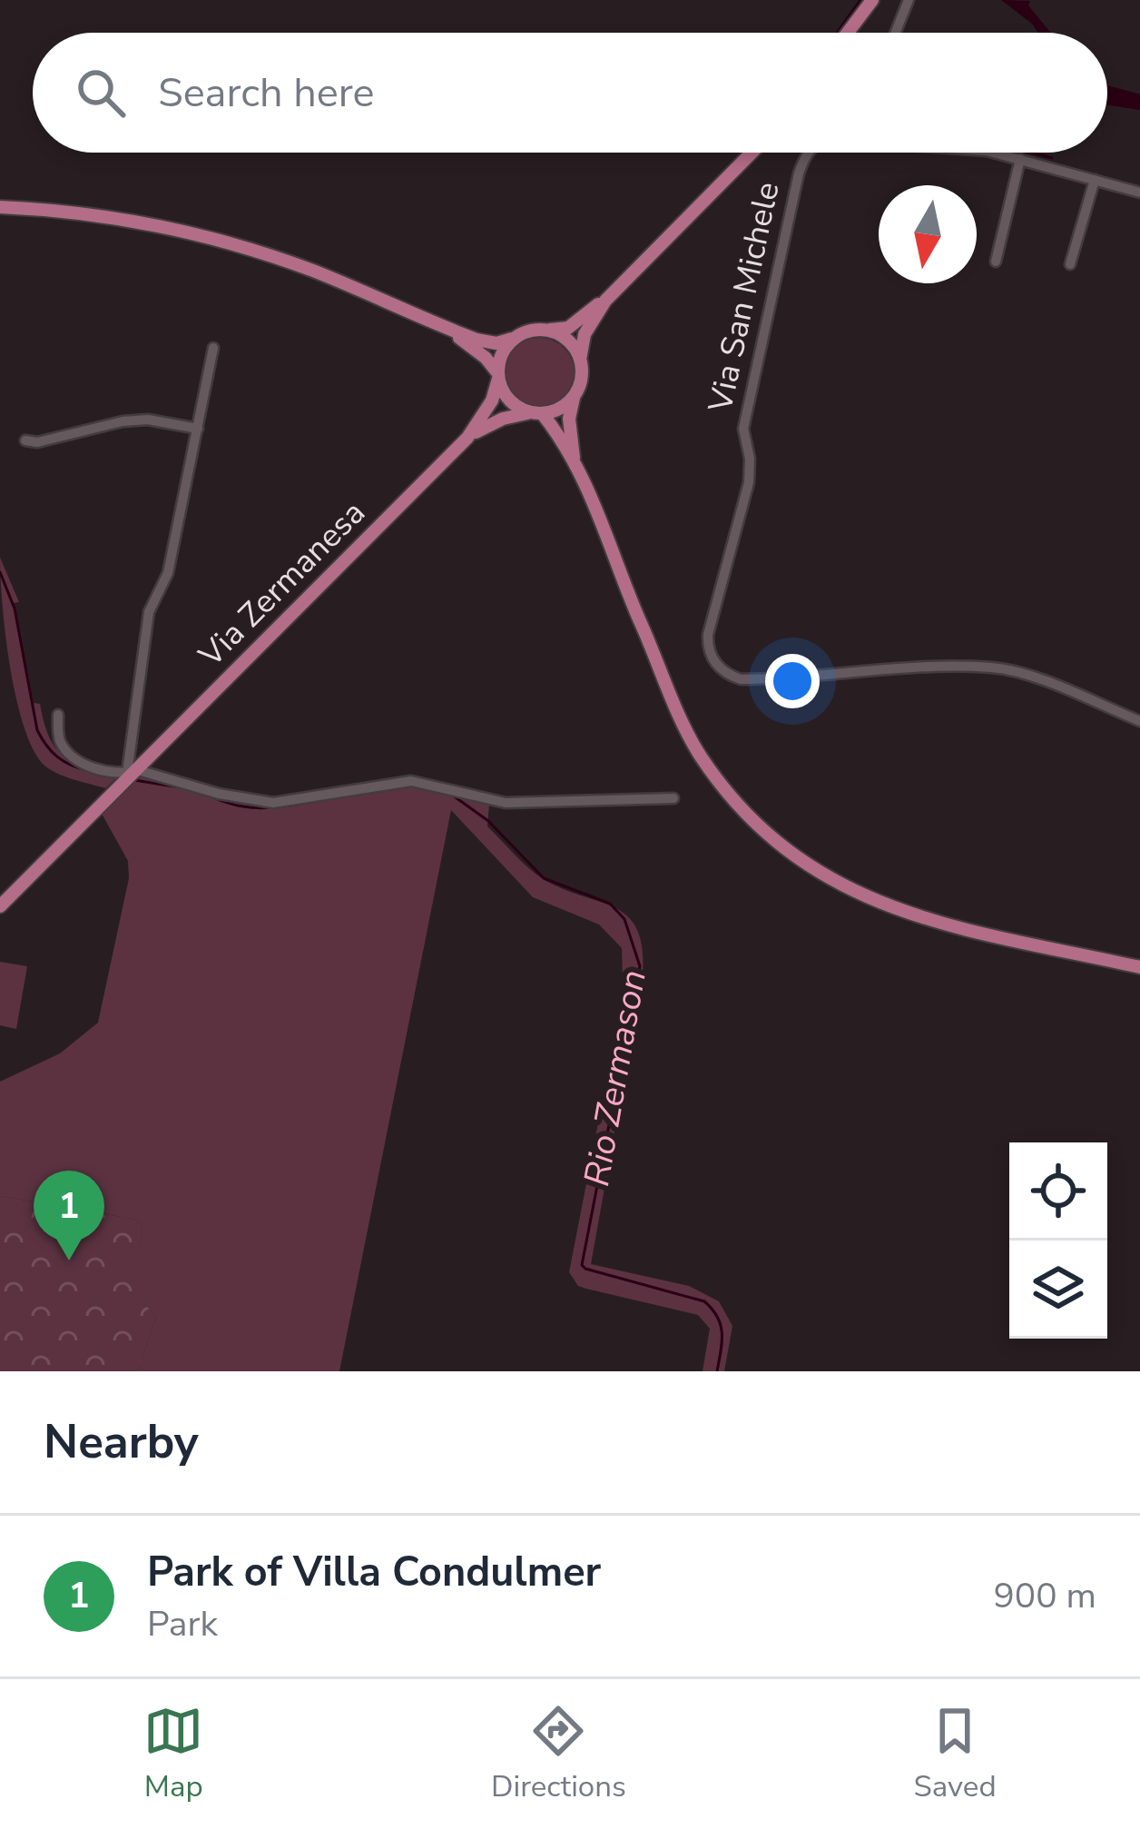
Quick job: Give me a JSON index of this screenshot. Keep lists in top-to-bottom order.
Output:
{
  "streets": {
    "main road": ["Via Zermanesa"],
    "street": ["Via San Michele"]
  },
  "water": ["Rio Zermason"],
  "north": "bottom",
  "page": {
    "search": "Search here",
    "pins": "1",
    "heading": "Nearby",
    "list": [
      {
        "mark": "1",
        "name": "Park of Villa Condulmer",
        "note": "Park",
        "value": "900 m"
      }
    ],
    "nav": ["Map", "Directions", "Saved"]
  }
}
